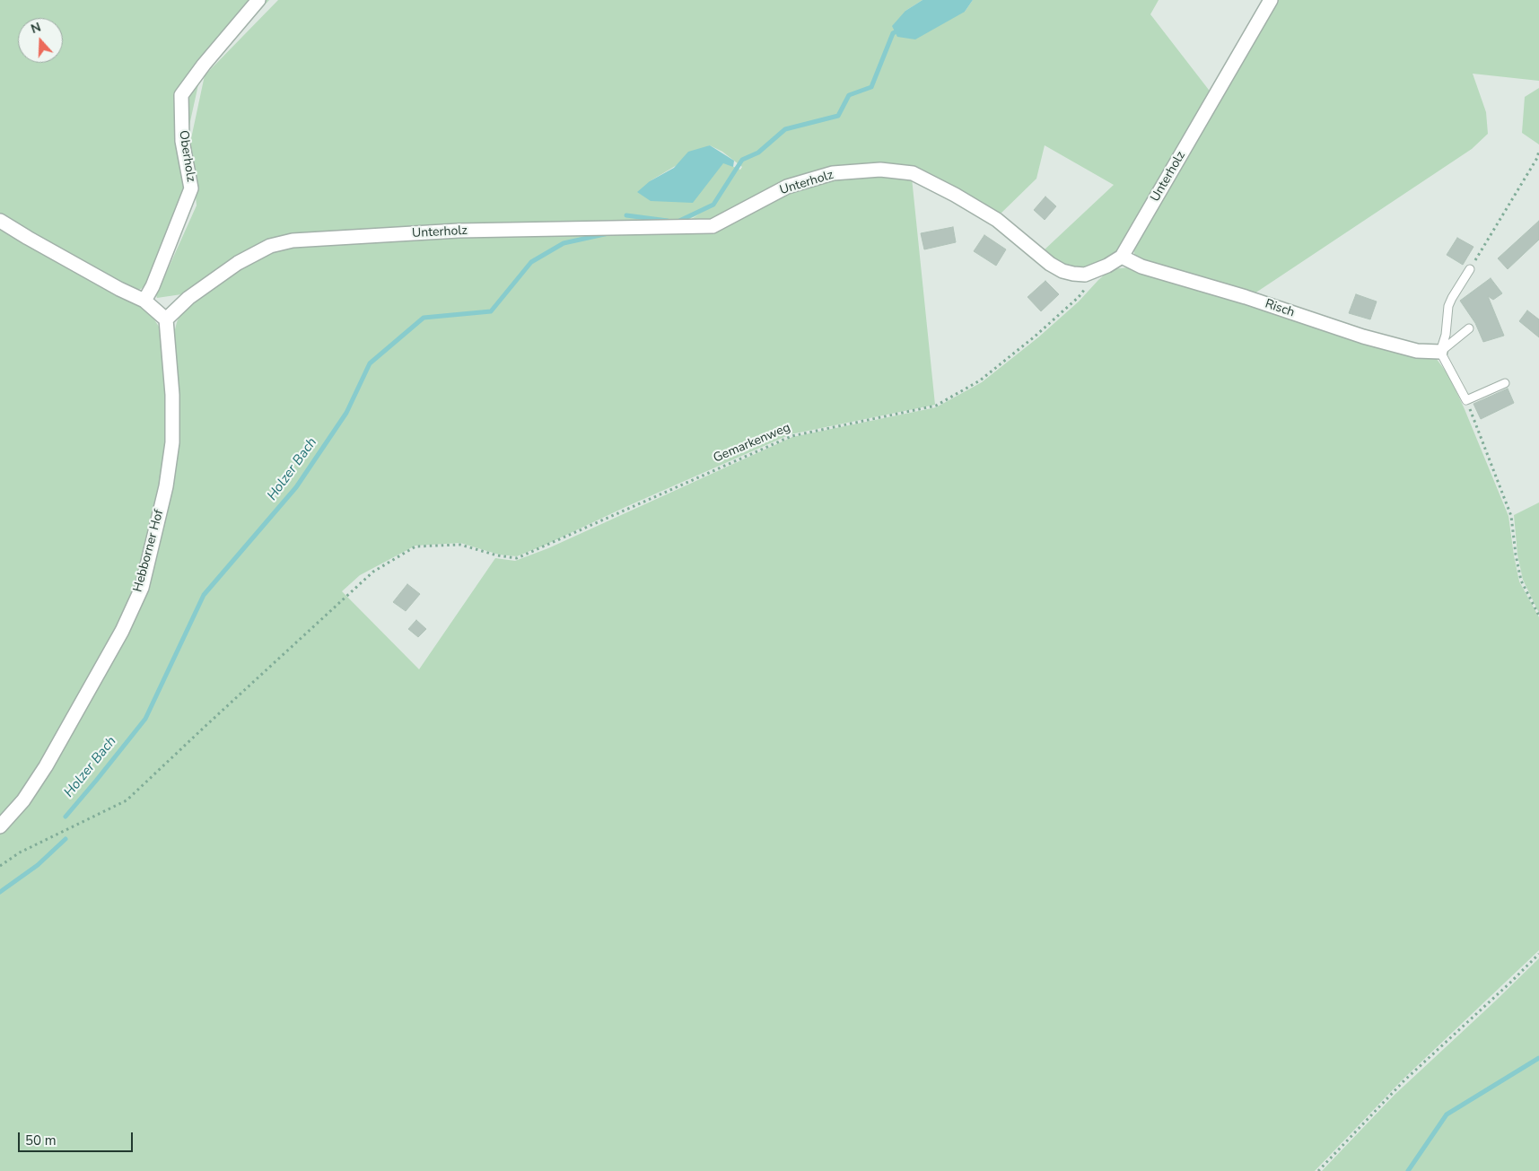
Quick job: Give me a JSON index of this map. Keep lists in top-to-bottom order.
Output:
{
  "streets": {
    "street": [
      "Oberholz",
      "Unterholz",
      "Risch",
      "Hebborner Hof"
    ],
    "path": ["Gemarkenweg"]
  },
  "crossings": [
    ["Unterholz", "Risch"],
    ["Unterholz", "Gemarkenweg"],
    ["Unterholz", "Hebborner Hof"]
  ],
  "water": ["Holzer Bach"],
  "scale_bar": "50 m",
  "north": "top"
}
